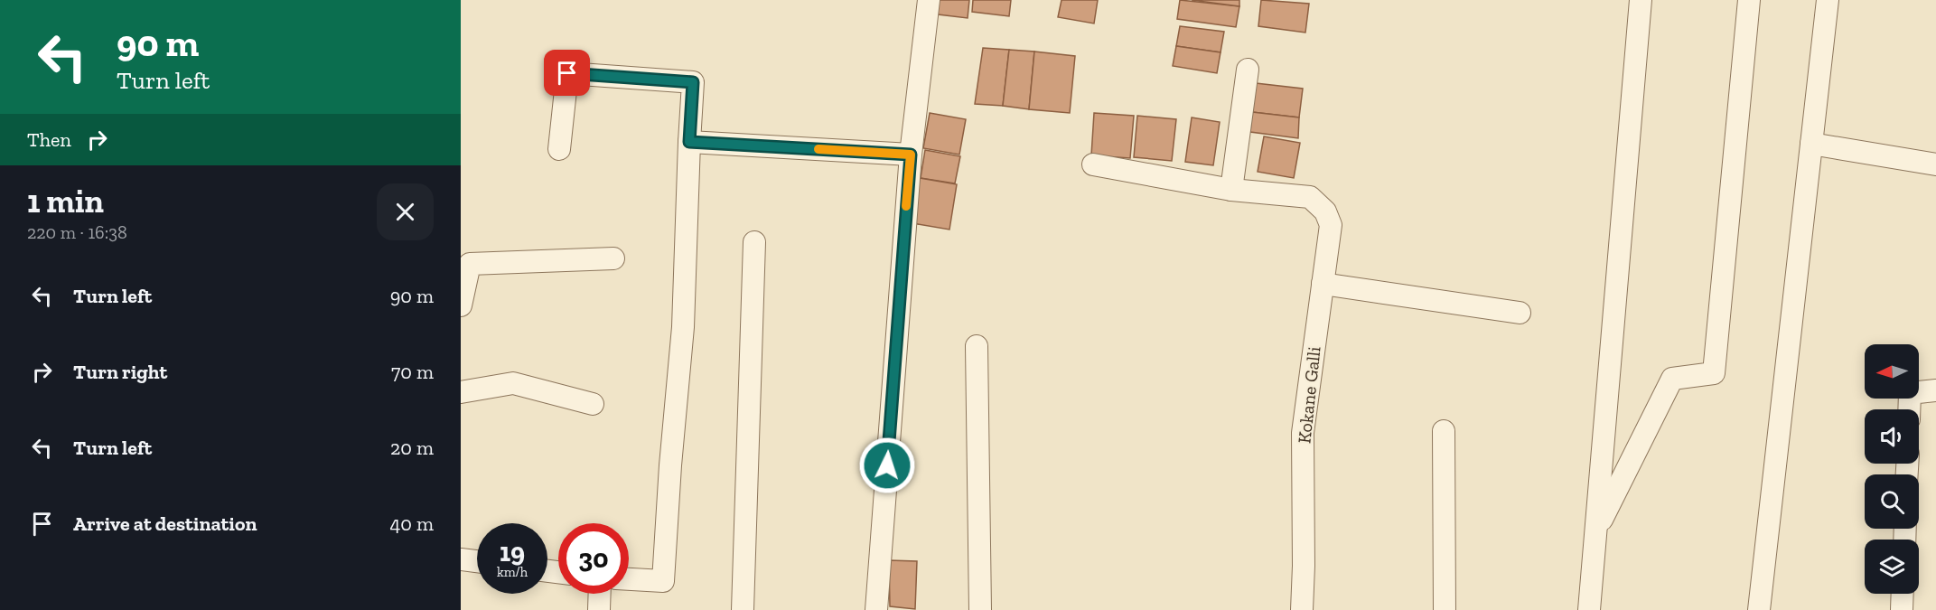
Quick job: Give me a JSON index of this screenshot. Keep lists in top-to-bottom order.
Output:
{
  "streets": {
    "street": ["Kokane Galli"]
  },
  "north": "left",
  "page": {
    "turn": ["90 m", "Turn left"],
    "then": "Then",
    "heading": ["1 min", "220 m · 16:38"],
    "list": [
      {
        "name": "Turn left",
        "value": "90 m"
      },
      {
        "name": "Turn right",
        "value": "70 m"
      },
      {
        "name": "Turn left",
        "value": "20 m"
      },
      {
        "name": "Arrive at destination",
        "value": "40 m"
      }
    ],
    "speed": "19 km/h",
    "limit": "30"
  }
}
